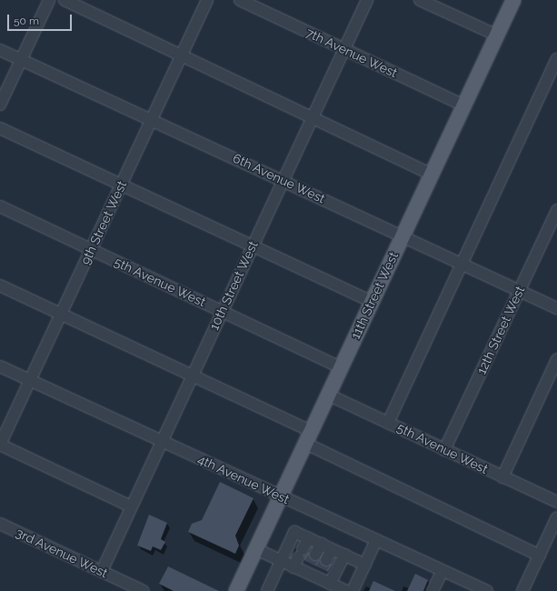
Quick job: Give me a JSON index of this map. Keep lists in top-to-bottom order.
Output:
{
  "streets": {
    "main road": ["11th Street West"],
    "street": [
      "7th Avenue West",
      "6th Avenue West",
      "9th Street West",
      "5th Avenue West",
      "10th Street West",
      "12th Street West",
      "4th Avenue West",
      "3rd Avenue West"
    ]
  },
  "crossings": [
    ["7th Avenue West", "10th Street West"],
    ["7th Avenue West", "11th Street West"],
    ["6th Avenue West", "9th Street West"],
    ["6th Avenue West", "10th Street West"],
    ["6th Avenue West", "11th Street West"],
    ["6th Avenue West", "12th Street West"],
    ["9th Street West", "5th Avenue West"],
    ["9th Street West", "4th Avenue West"],
    ["5th Avenue West", "10th Street West"],
    ["5th Avenue West", "11th Street West"],
    ["5th Avenue West", "12th Street West"],
    ["10th Street West", "4th Avenue West"],
    ["10th Street West", "3rd Avenue West"],
    ["11th Street West", "4th Avenue West"]
  ],
  "scale_bar": "50 m"
}
